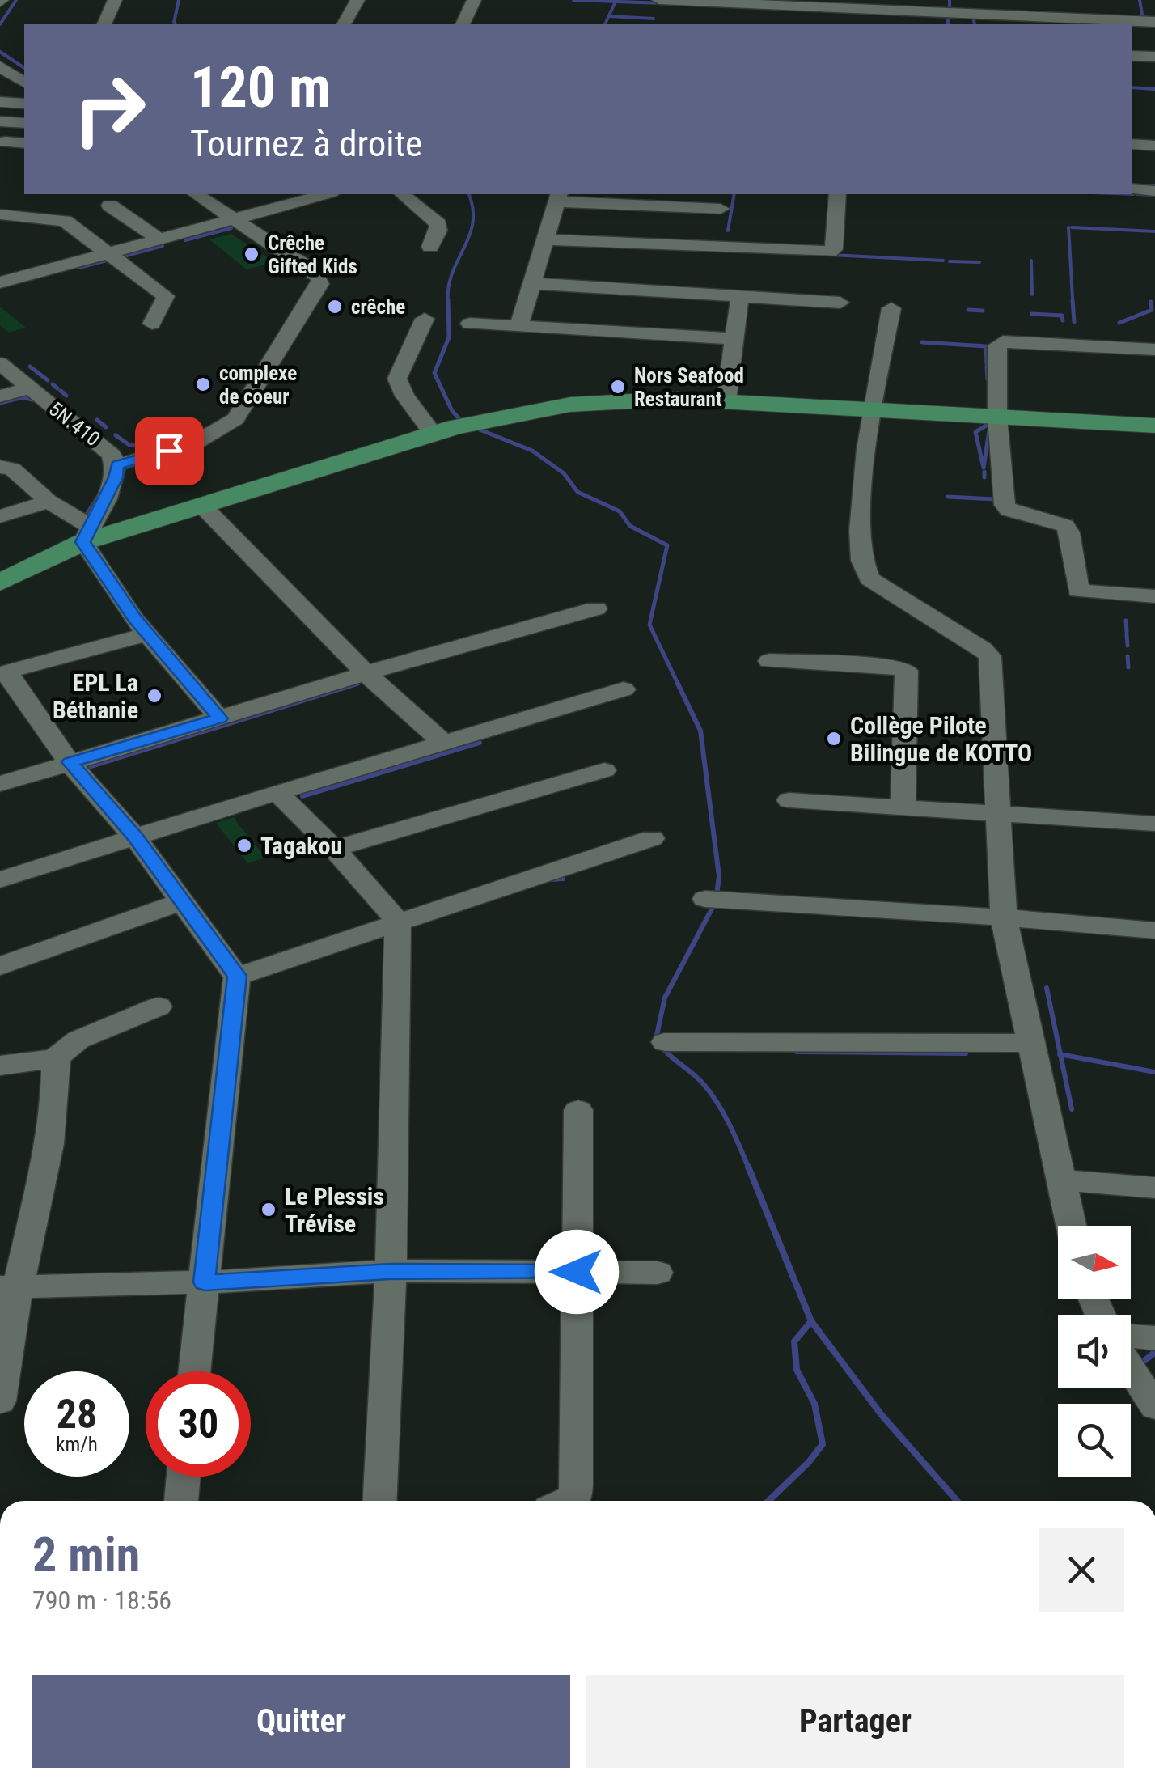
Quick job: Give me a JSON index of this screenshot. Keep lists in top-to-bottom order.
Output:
{
  "streets": {
    "street": ["5N.410"]
  },
  "places": [
    "Crêche Gifted Kids",
    "crêche",
    "complexe de coeur",
    "Nors Seafood Restaurant",
    "EPL La Béthanie",
    "Collège Pilote Bilingue de KOTTO",
    "Tagakou",
    "Le Plessis Trévise"
  ],
  "north": "right",
  "page": {
    "turn": ["120 m", "Tournez à droite"],
    "speed": "28 km/h",
    "limit": "30",
    "heading": ["2 min", "790 m · 18:56"],
    "buttons": ["Quitter", "Partager"]
  }
}
